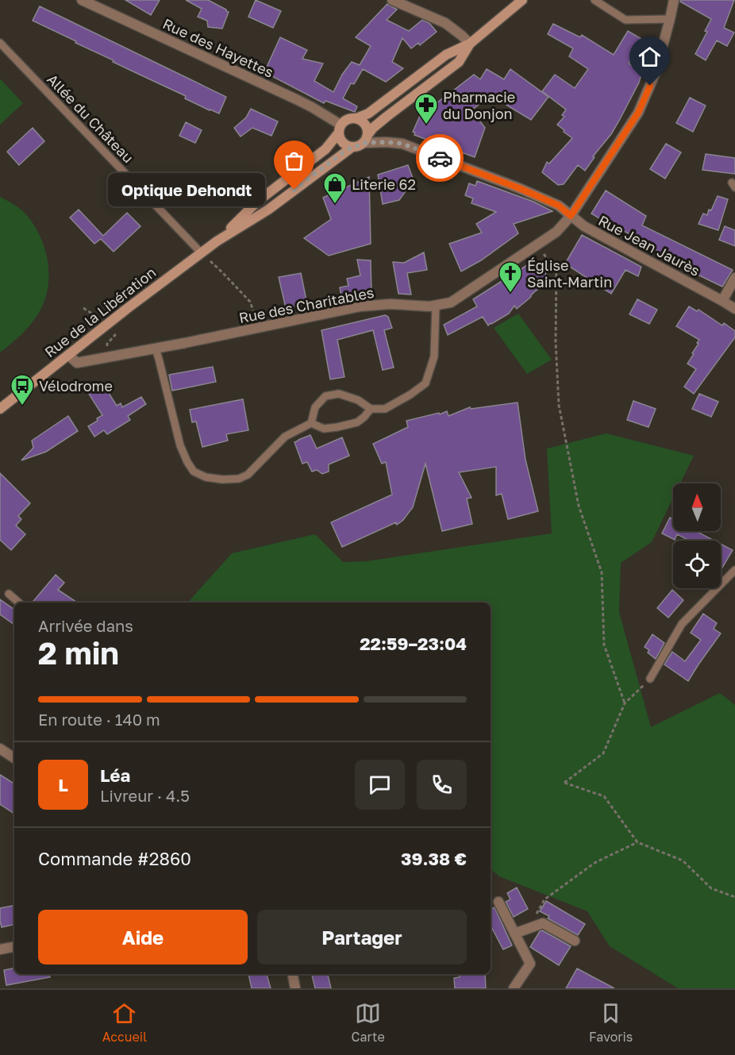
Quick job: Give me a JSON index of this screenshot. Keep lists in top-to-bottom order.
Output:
{
  "streets": {
    "main road": ["Rue de la Libération"],
    "street": ["Rue des Hayettes", "Rue Jean Jaurès", "Rue des Charitables"],
    "lane": ["Allée du Château"]
  },
  "crossings": [
    ["Rue des Hayettes", "Rue Jean Jaurès"],
    ["Rue des Hayettes", "Rue de la Libération"],
    ["Allée du Château", "Rue de la Libération"],
    ["Rue Jean Jaurès", "Rue des Charitables"],
    ["Rue Jean Jaurès", "Rue de la Libération"],
    ["Rue des Charitables", "Rue de la Libération"]
  ],
  "places": {
    "pharmacy": ["Pharmacie du Donjon"],
    "other": ["Optique Dehondt"],
    "shop": ["Literie 62"],
    "church": ["Église Saint-Martin"],
    "bus stop": ["Vélodrome"]
  },
  "north": "top",
  "page": {
    "bubble": "Optique Dehondt",
    "heading": ["2 min", "Arrivée dans", "22:59–23:04"],
    "panel": [
      "Léa",
      "Livreur · 4.5",
      "Commande #2860",
      "39.38 €"
    ],
    "bar": "En route · 140 m",
    "round": "L",
    "buttons": ["Aide", "Partager"],
    "tabs": ["Accueil", "Carte", "Favoris"]
  }
}
